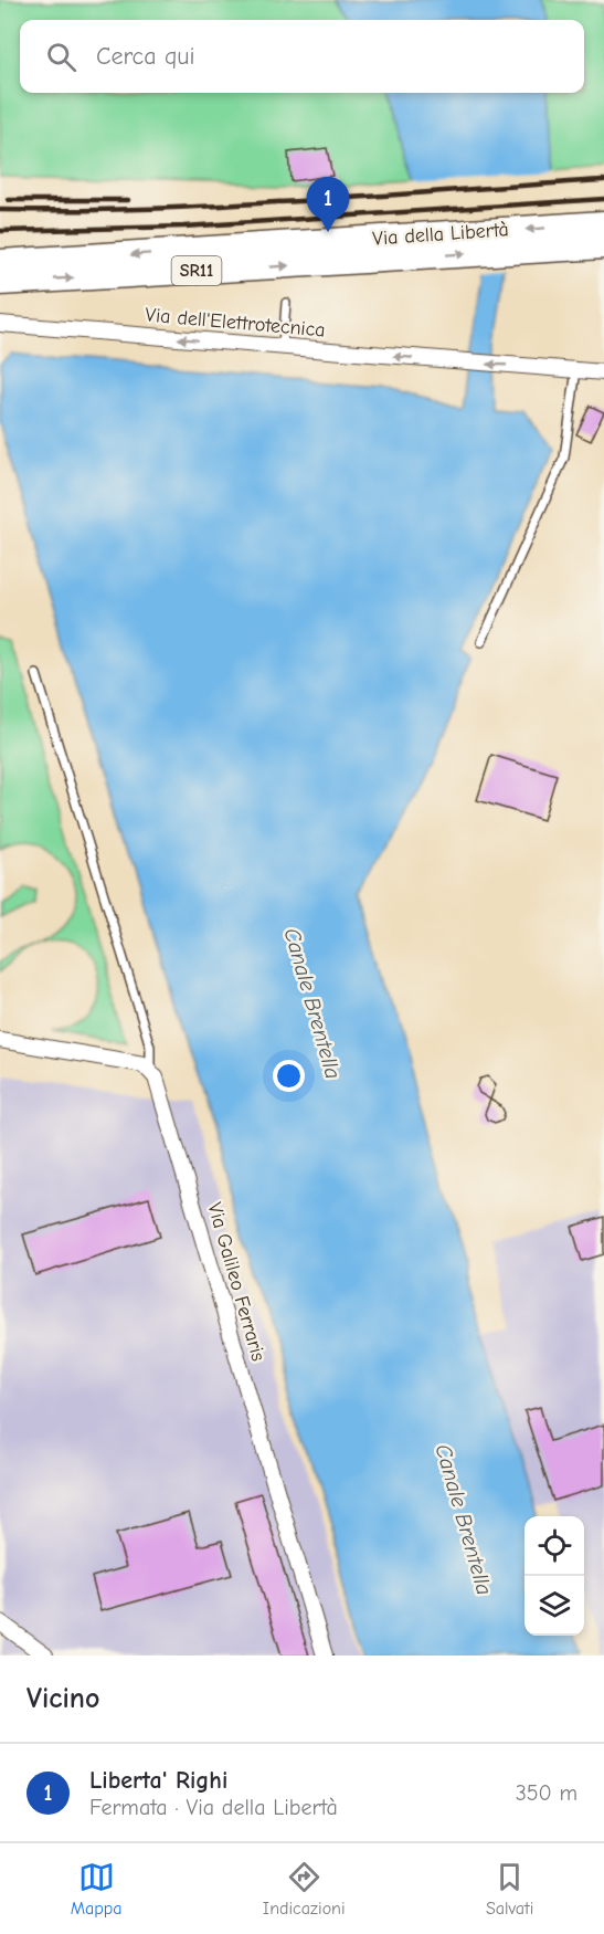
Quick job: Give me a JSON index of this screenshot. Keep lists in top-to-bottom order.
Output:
{
  "streets": {
    "highway": ["Via della Libertà", "SR11"],
    "street": ["Via dell'Elettrotecnica", "Via Galileo Ferraris"]
  },
  "one_way": ["Via dell'Elettrotecnica"],
  "water": ["Canale Brentella"],
  "page": {
    "search": "Cerca qui",
    "pins": "1",
    "heading": "Vicino",
    "list": [
      {
        "mark": "1",
        "name": "Liberta' Righi",
        "note": "Fermata · Via della Libertà",
        "value": "350 m"
      }
    ],
    "nav": ["Mappa", "Indicazioni", "Salvati"]
  }
}
